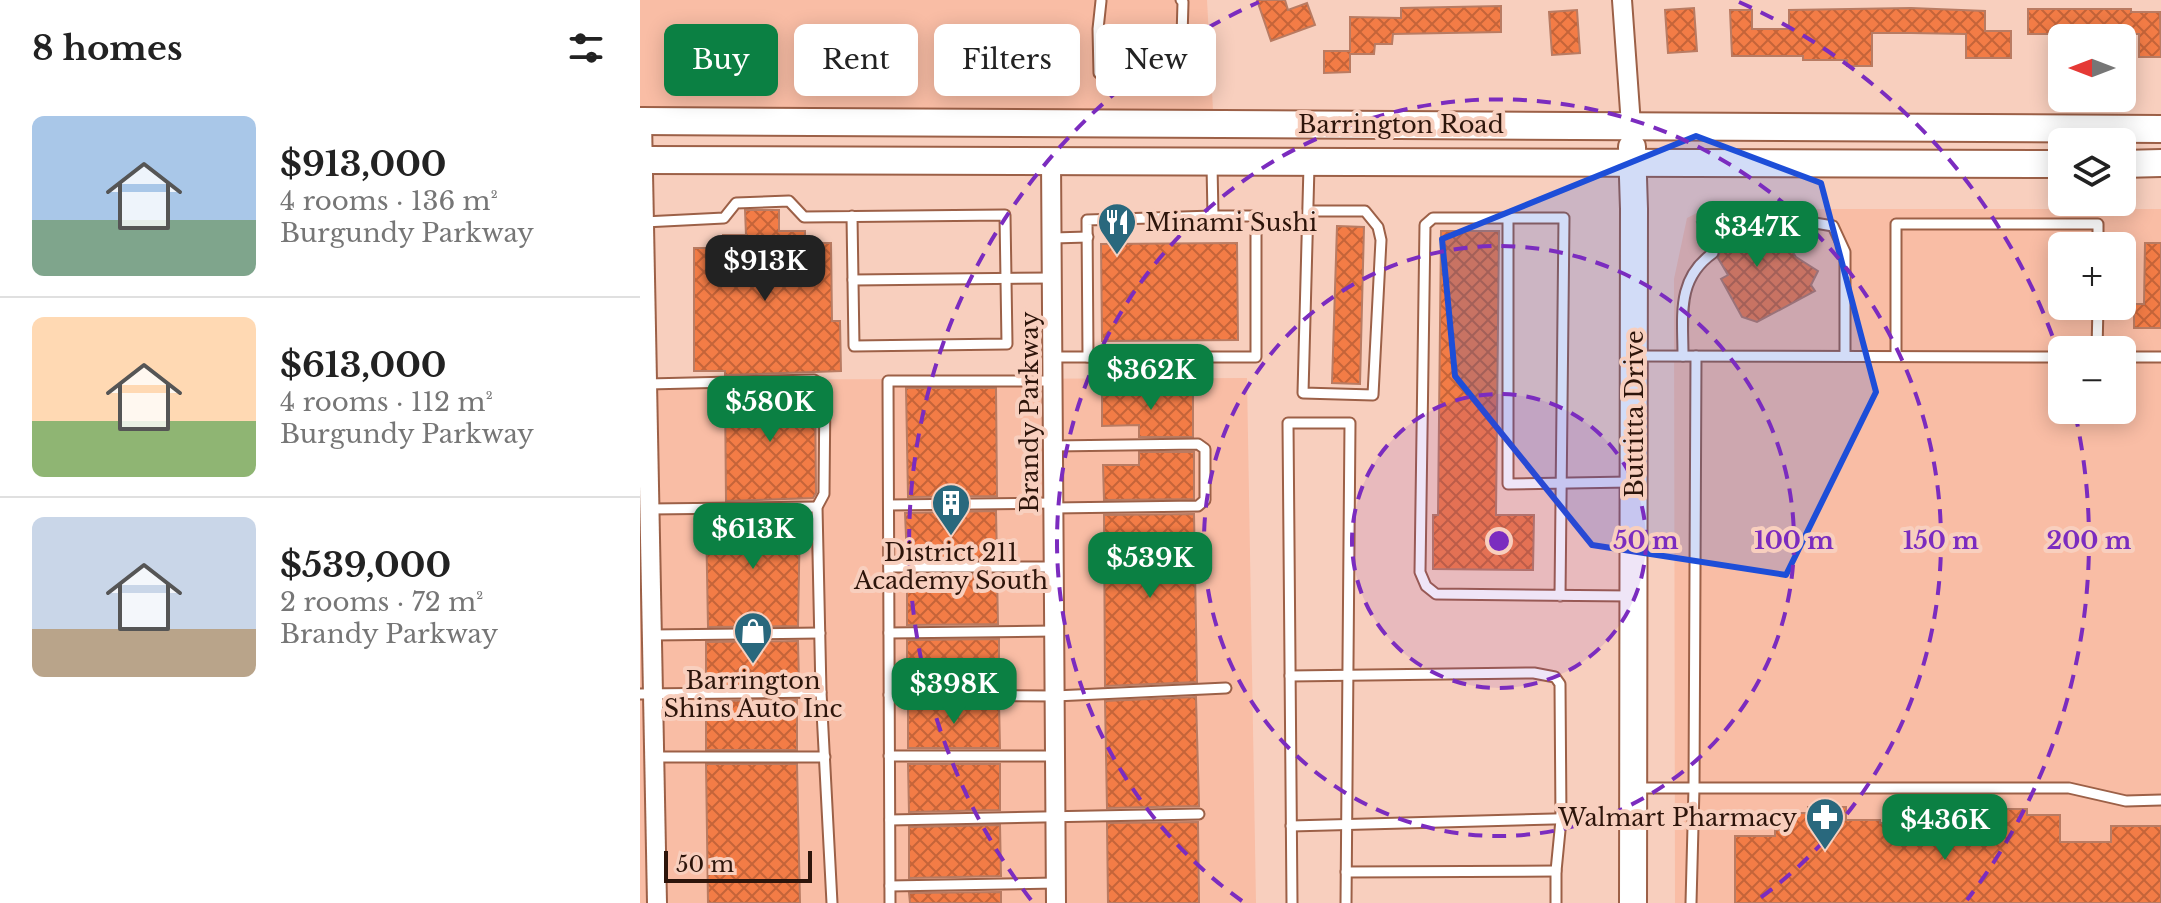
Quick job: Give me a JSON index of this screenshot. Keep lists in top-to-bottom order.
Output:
{
  "streets": {
    "main road": ["Barrington Road", "Buttitta Drive"],
    "street": ["Brandy Parkway"]
  },
  "crossings": [
    ["Barrington Road", "Brandy Parkway"],
    ["Barrington Road", "Buttitta Drive"]
  ],
  "places": {
    "restaurant": ["Minami Sushi"],
    "building": ["District 211 Academy South"],
    "shop": ["Barrington Shins Auto Inc"],
    "pharmacy": ["Walmart Pharmacy"]
  },
  "scale_bar": "50 m",
  "north": "left",
  "page": {
    "heading": "8 homes",
    "map_buttons": ["+", "−"],
    "chip": [
      "Buy",
      "Rent",
      "Filters",
      "New"
    ],
    "list": [
      {
        "name": "$913,000",
        "note": "4 rooms · 136 m² · Burgundy Parkway"
      },
      {
        "name": "$613,000",
        "note": "4 rooms · 112 m² · Burgundy Parkway"
      },
      {
        "name": "$539,000",
        "note": "2 rooms · 72 m² · Brandy Parkway"
      }
    ],
    "price": [
      "$347K",
      "$913K",
      "$362K",
      "$580K",
      "$613K",
      "$539K",
      "$398K",
      "$436K"
    ],
    "scale": "50 m"
  },
  "rings": [
    "50 m",
    "100 m",
    "150 m",
    "200 m"
  ]
}
